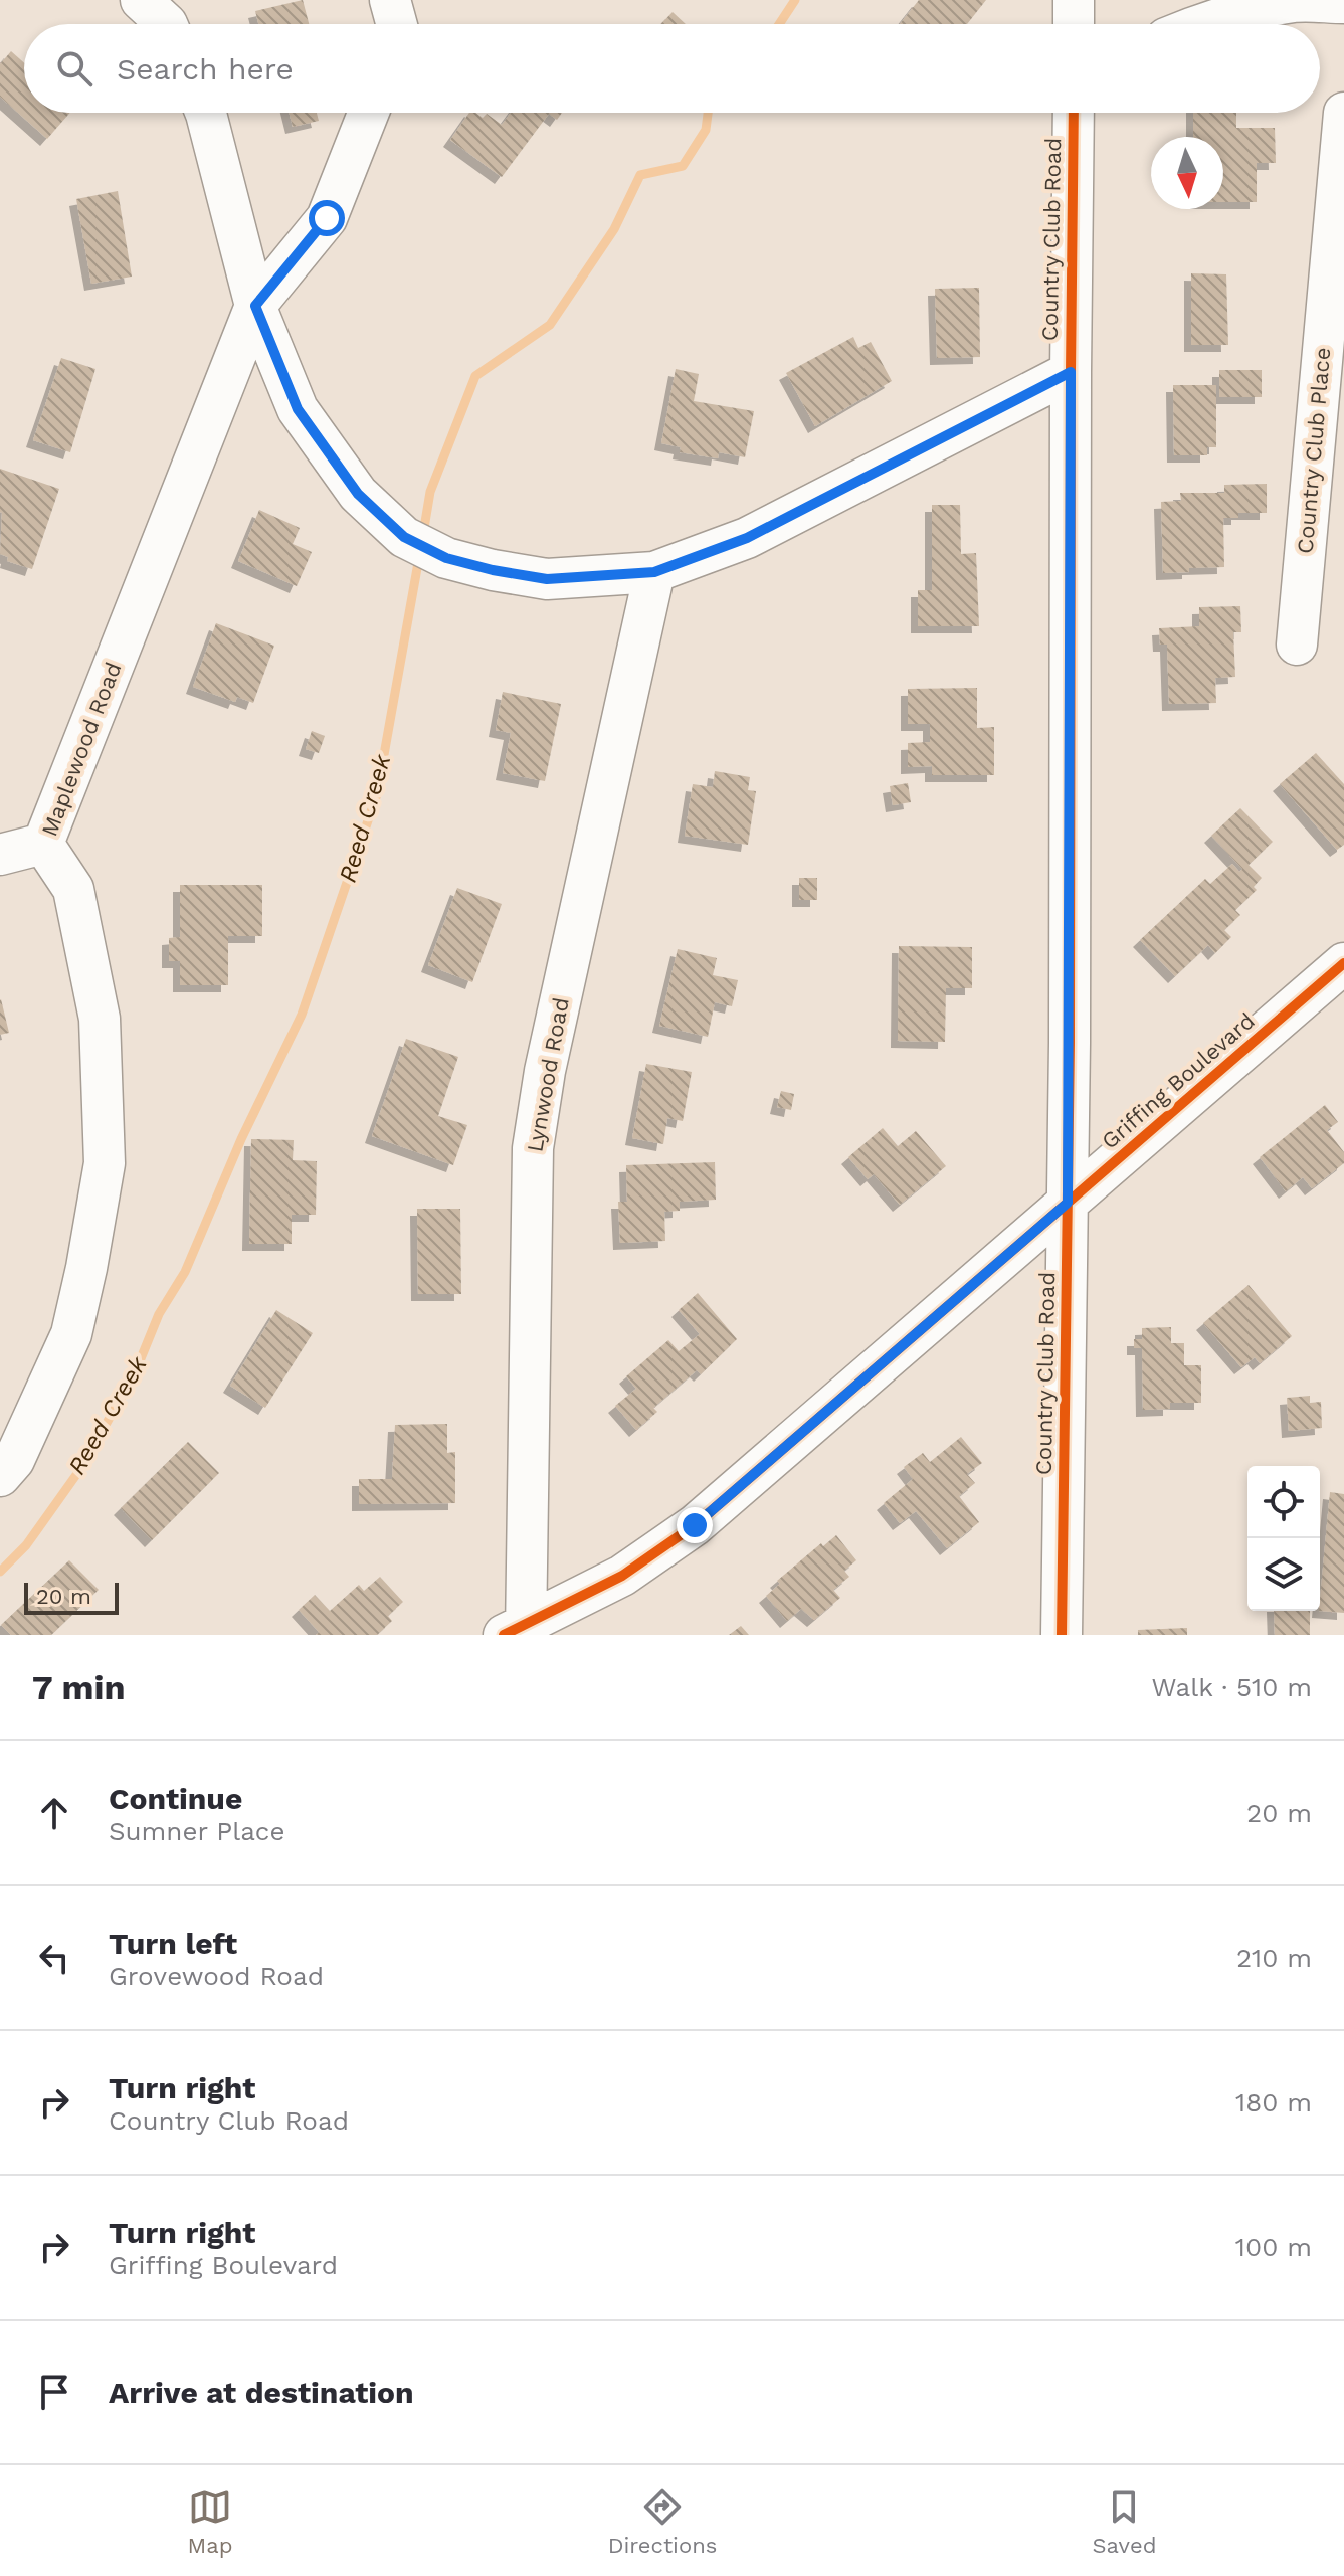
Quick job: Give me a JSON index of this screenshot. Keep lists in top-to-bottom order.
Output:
{
  "streets": {
    "street": [
      "Country Club Road",
      "Country Club Place",
      "Maplewood Road",
      "Lynwood Road",
      "Griffing Boulevard"
    ]
  },
  "crossings": [
    ["Country Club Road", "Griffing Boulevard"],
    ["Lynwood Road", "Griffing Boulevard"]
  ],
  "water": ["Reed Creek"],
  "scale_bar": "20 m",
  "north": "bottom",
  "page": {
    "search": "Search here",
    "scale": "20 m",
    "heading": ["7 min", "Walk · 510 m"],
    "list": [
      ["Continue", "Sumner Place", "20 m"],
      ["Turn left", "Grovewood Road", "210 m"],
      ["Turn right", "Country Club Road", "180 m"],
      ["Turn right", "Griffing Boulevard", "100 m"],
      "Arrive at destination"
    ],
    "nav": ["Map", "Directions", "Saved"]
  }
}
